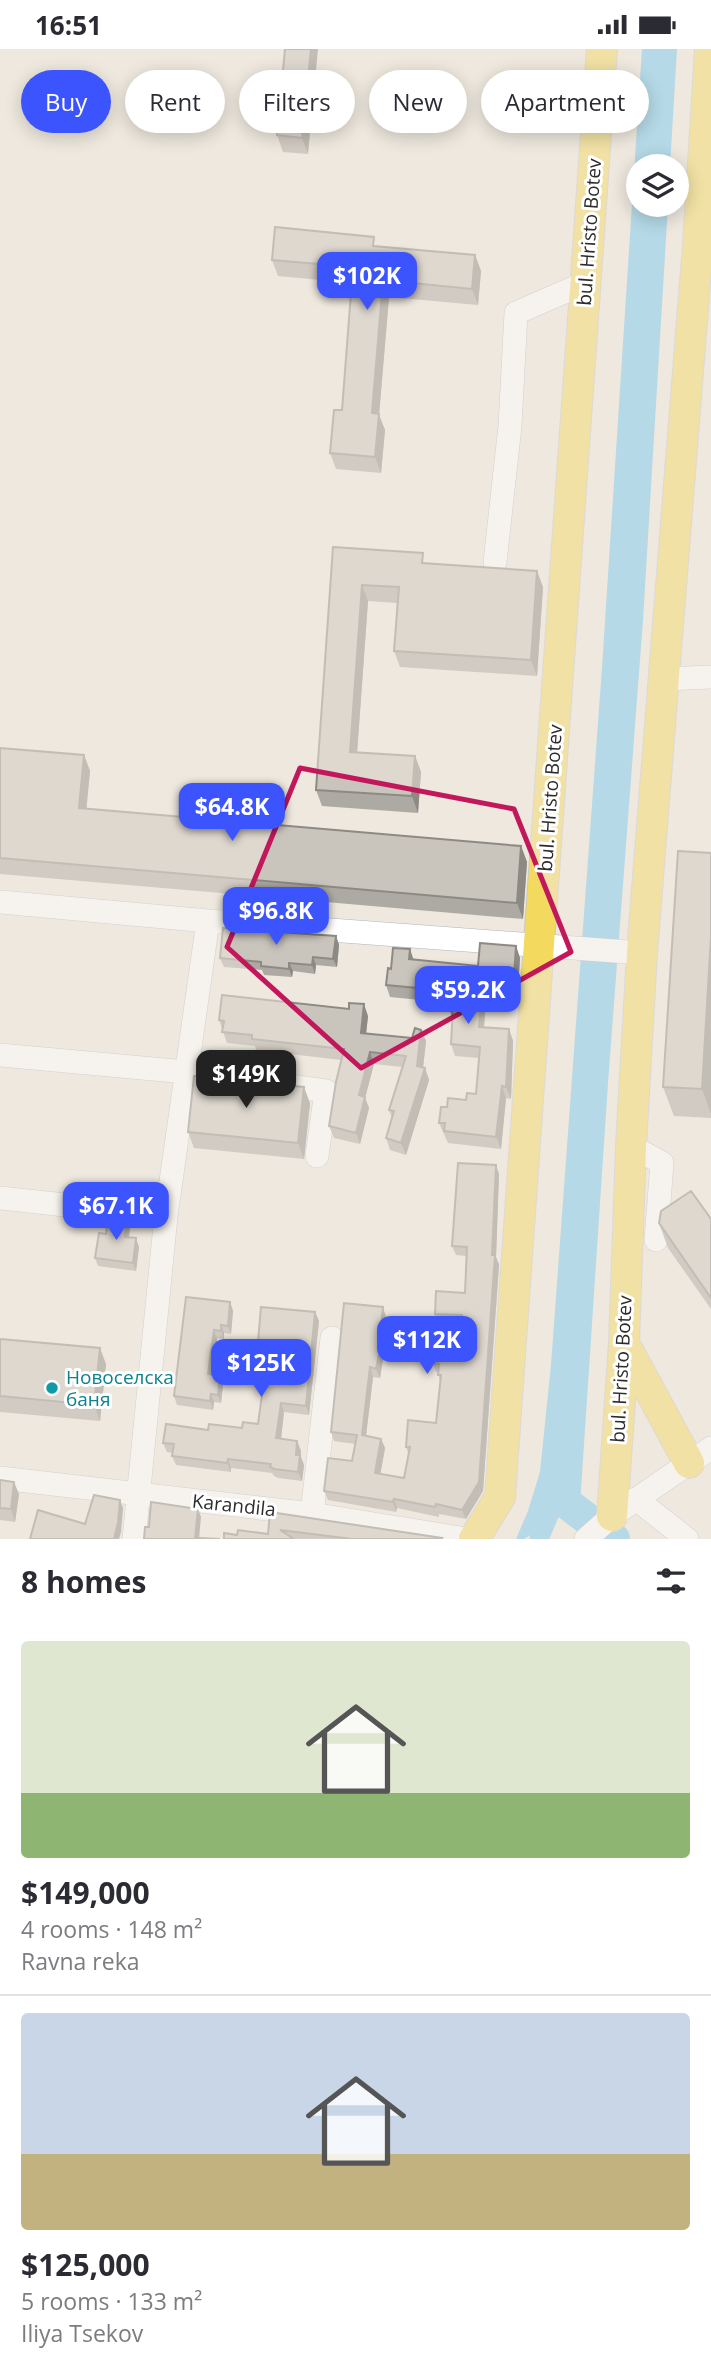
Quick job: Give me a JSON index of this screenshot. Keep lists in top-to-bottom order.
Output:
{
  "streets": {
    "main road": ["bul. Hristo Botev"],
    "street": ["Karandila"]
  },
  "places": ["Новоселска баня"],
  "page": {
    "status": "16:51",
    "chip": [
      "Buy",
      "Rent",
      "Filters",
      "New",
      "Apartment"
    ],
    "price": [
      "$102K",
      "$64.8K",
      "$96.8K",
      "$59.2K",
      "$149K",
      "$67.1K",
      "$112K",
      "$125K"
    ],
    "heading": "8 homes",
    "list": [
      {
        "name": "$149,000",
        "note": "4 rooms · 148 m² · Ravna reka"
      },
      {
        "name": "$125,000",
        "note": "5 rooms · 133 m² · Iliya Tsekov"
      }
    ]
  }
}
